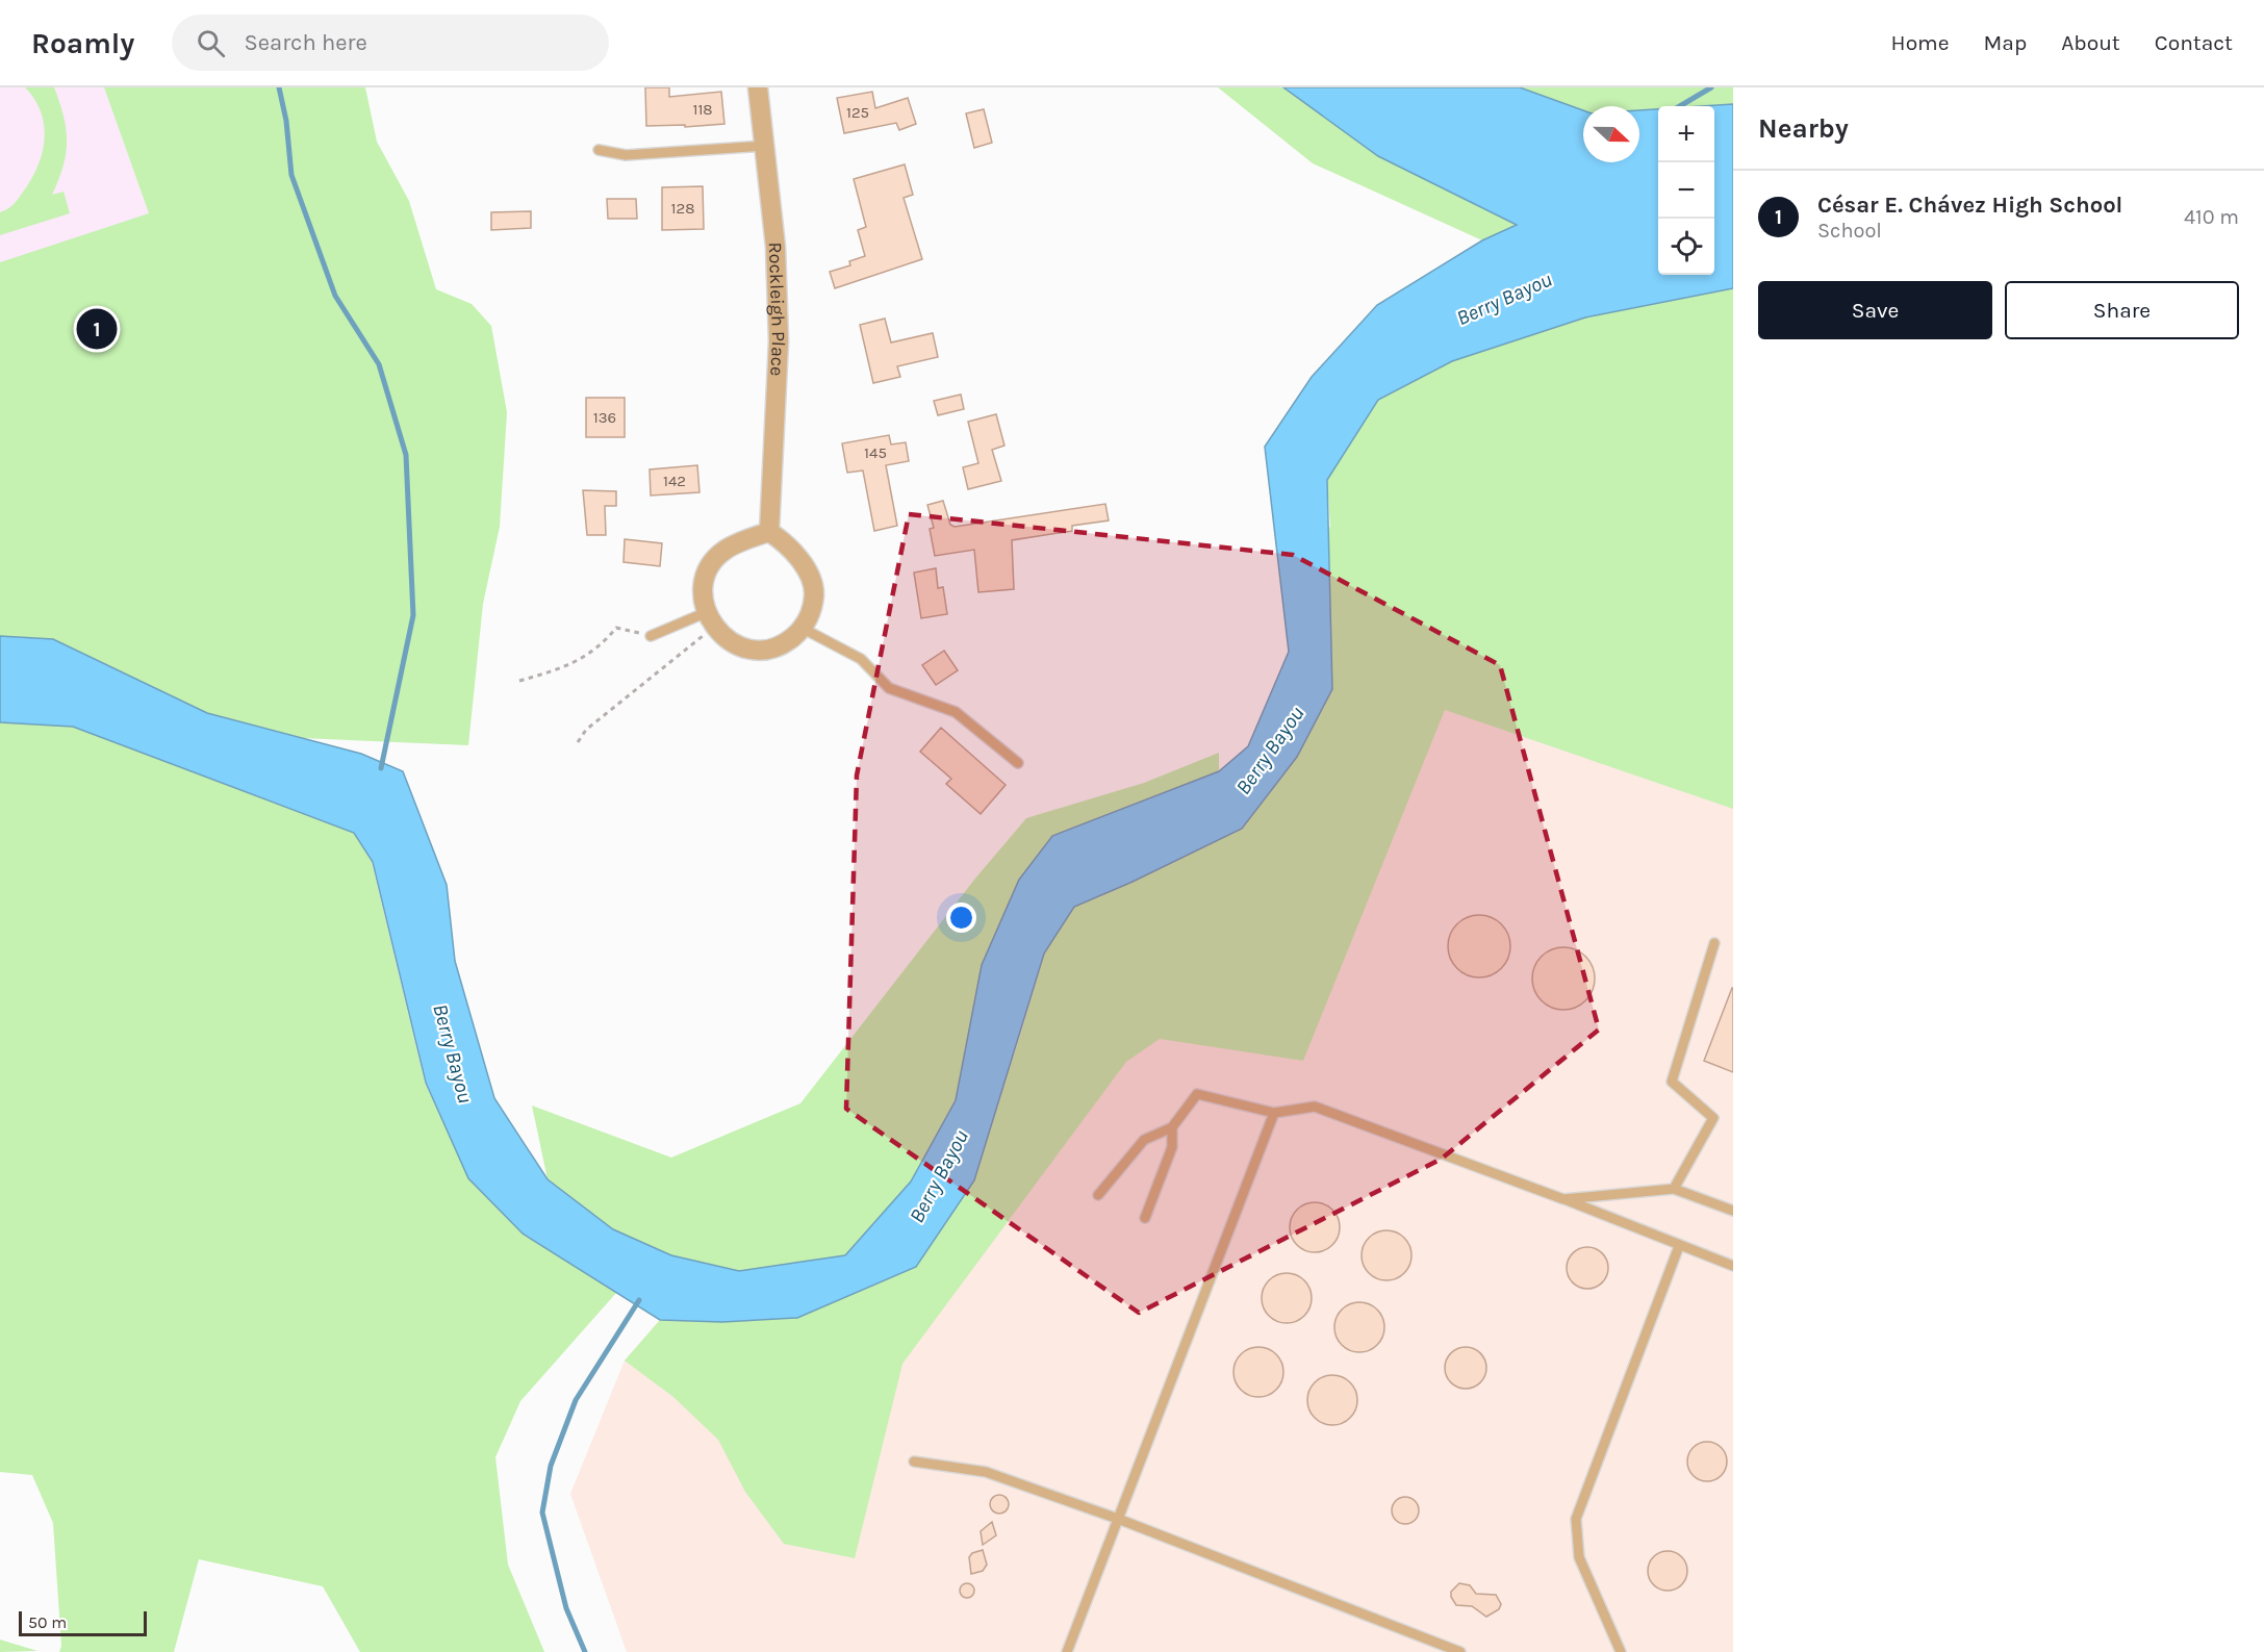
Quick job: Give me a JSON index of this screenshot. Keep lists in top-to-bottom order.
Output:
{
  "streets": {
    "street": ["Rockleigh Place"]
  },
  "water": ["Berry Bayou"],
  "house_numbers": [
    "118",
    "125",
    "128",
    "136",
    "145",
    "142"
  ],
  "scale_bar": "50 m",
  "north": "right",
  "page": {
    "header": "Roamly",
    "search": "Search here",
    "nav": [
      "Home",
      "Map",
      "About",
      "Contact"
    ],
    "heading": "Nearby",
    "map_buttons": ["+", "−"],
    "list": [
      {
        "mark": "1",
        "name": "César E. Chávez High School",
        "note": "School",
        "value": "410 m"
      }
    ],
    "buttons": ["Save", "Share"],
    "pins": "1",
    "scale": "50 m"
  }
}
